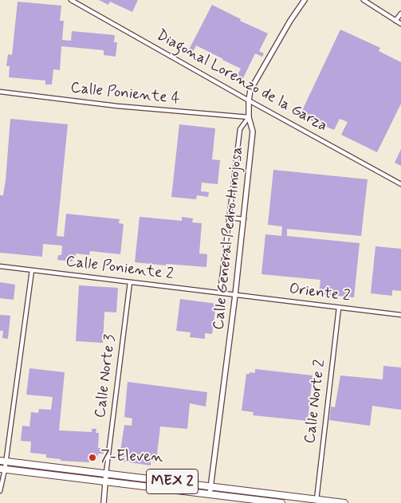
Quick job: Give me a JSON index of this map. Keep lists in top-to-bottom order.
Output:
{
  "streets": {
    "main road": ["MEX 2"],
    "street": [
      "Diagonal Lorenzo de la Garza",
      "Calle Poniente 4",
      "Calle General Pedro Hinojosa",
      "Calle Poniente 2",
      "Oriente 2",
      "Calle Norte 3",
      "Calle Norte 2"
    ]
  },
  "crossings": [
    ["Diagonal Lorenzo de la Garza", "Calle General Pedro Hinojosa"],
    ["Calle Poniente 4", "Calle General Pedro Hinojosa"],
    ["Calle General Pedro Hinojosa", "Calle Poniente 2"],
    ["Calle General Pedro Hinojosa", "Oriente 2"],
    ["Calle General Pedro Hinojosa", "MEX 2"],
    ["Calle Poniente 2", "Oriente 2"],
    ["Calle Poniente 2", "Calle Norte 3"],
    ["Oriente 2", "Calle Norte 2"],
    ["Calle Norte 3", "MEX 2"],
    ["Calle Norte 2", "MEX 2"]
  ],
  "places": ["7-Eleven"]
}
